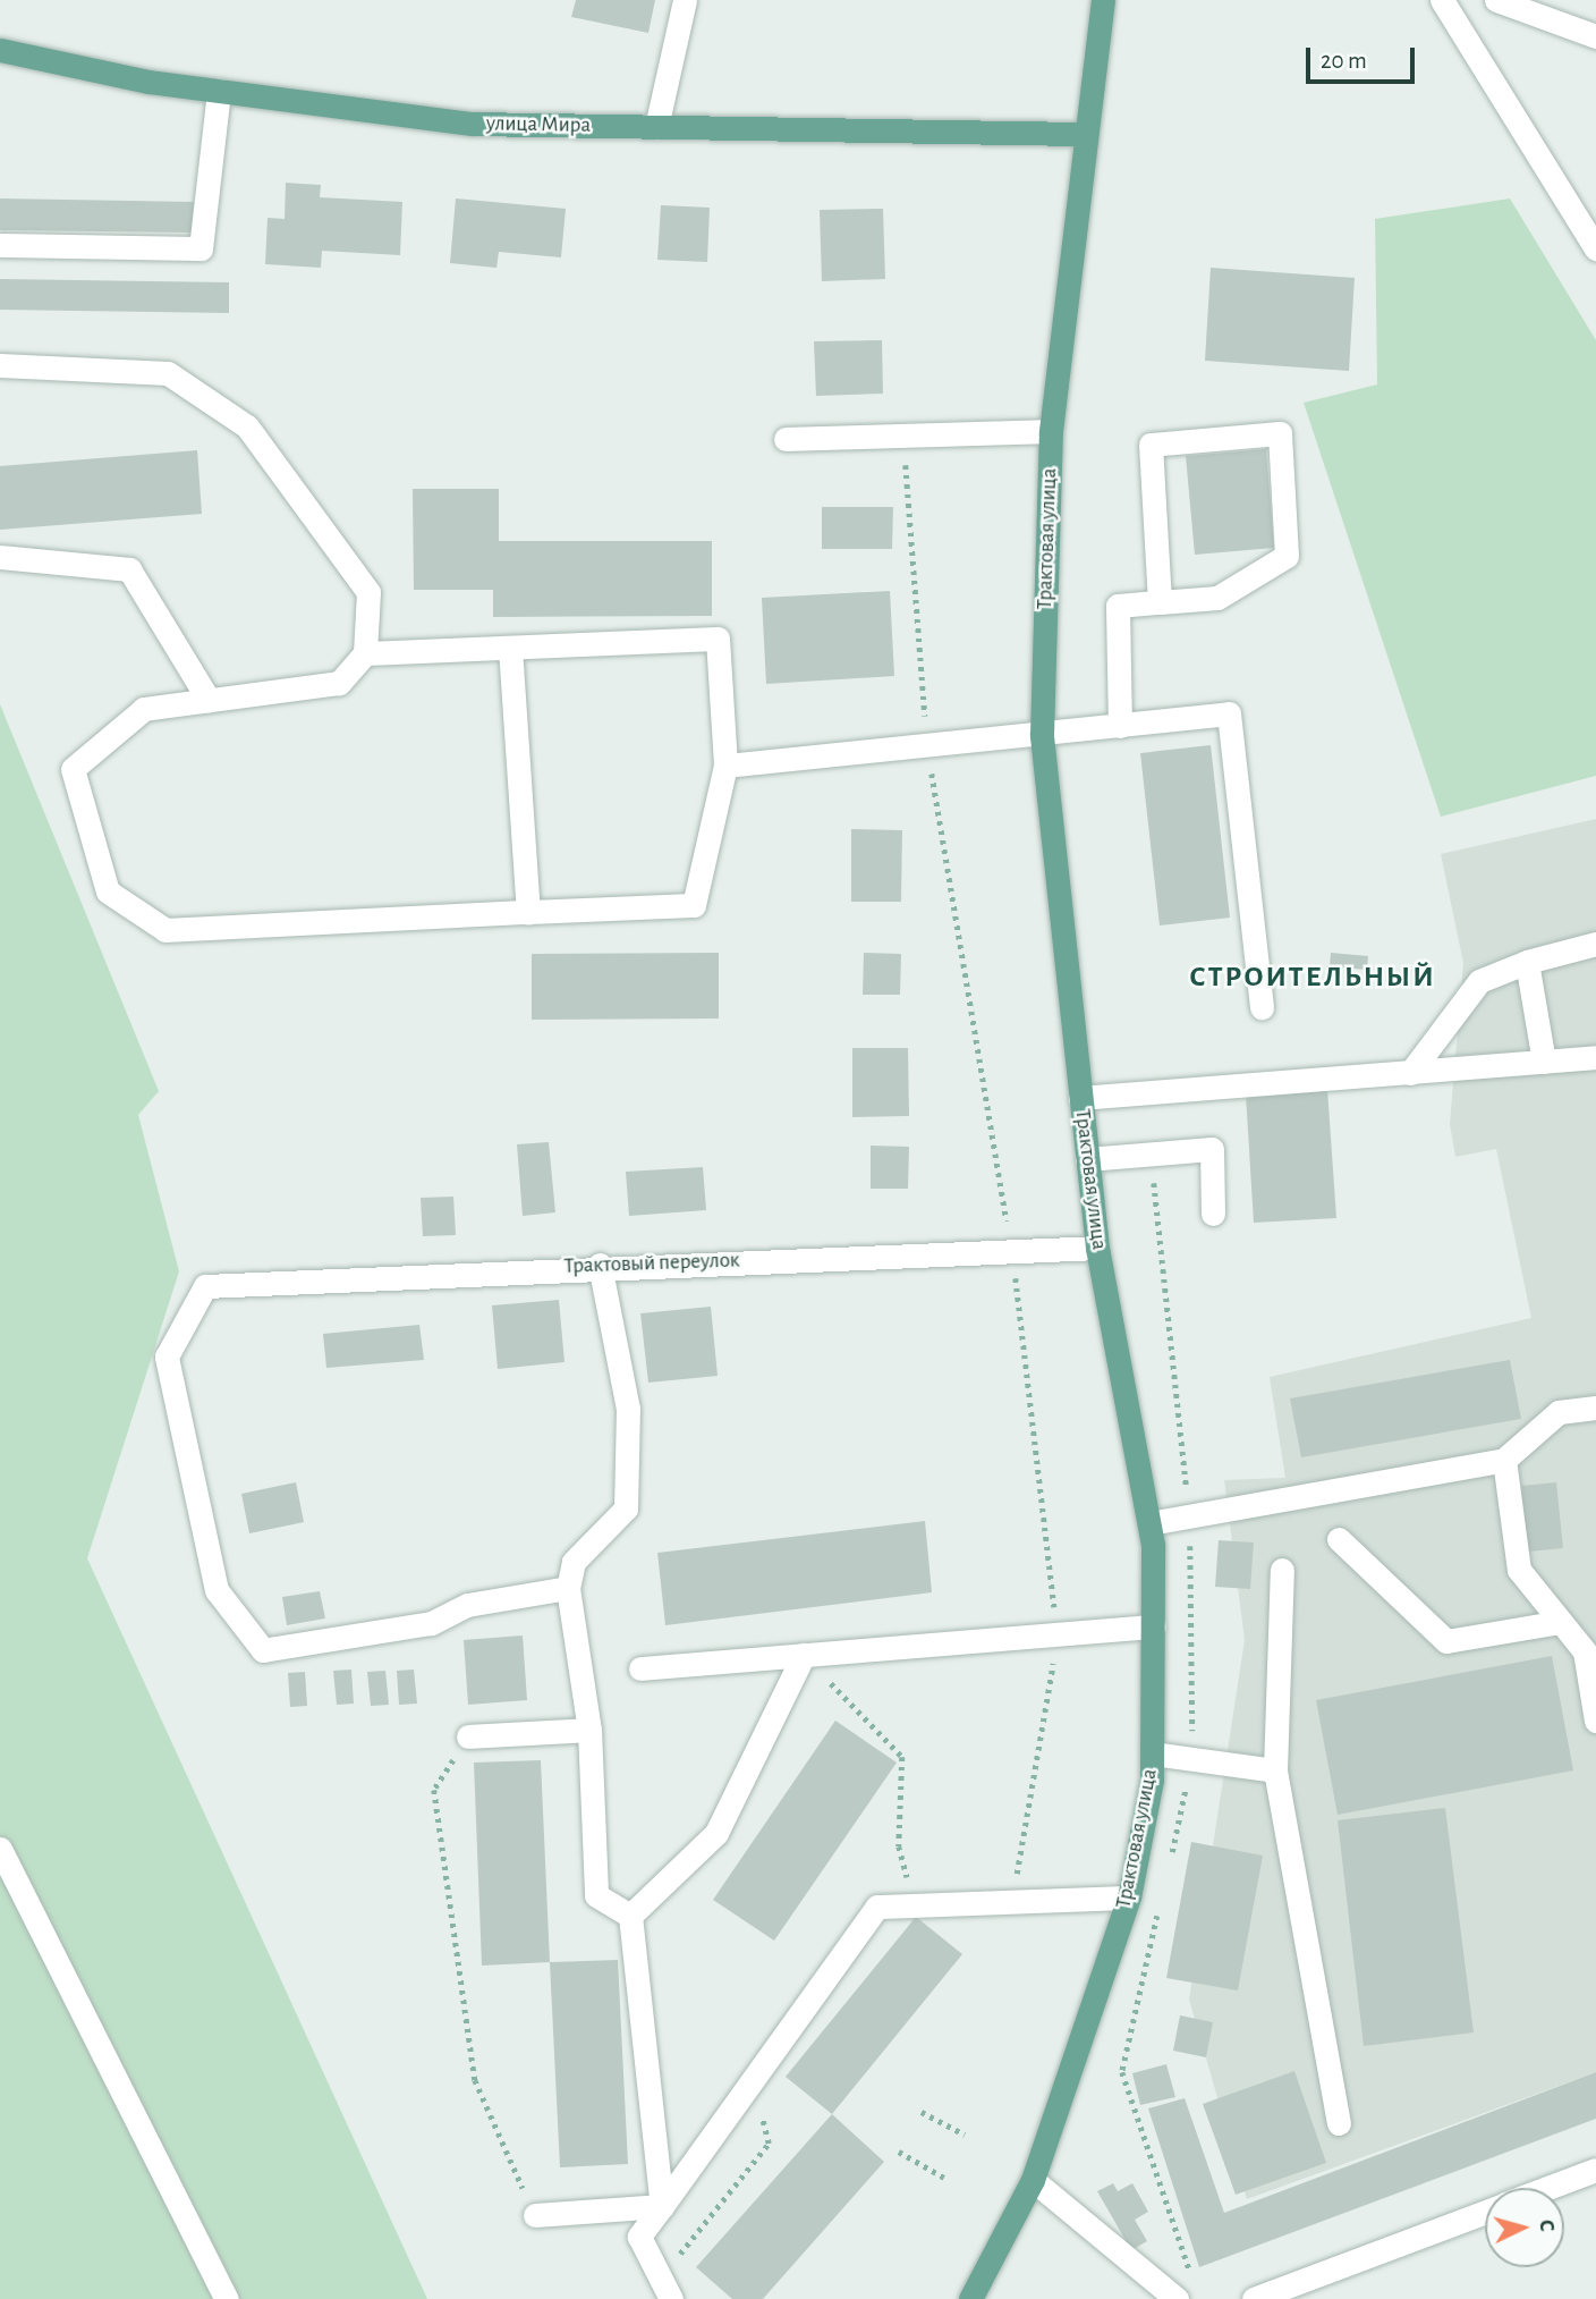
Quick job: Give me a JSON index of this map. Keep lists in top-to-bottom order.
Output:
{
  "streets": {
    "main road": ["улица Мира", "Трактовая улица"],
    "street": ["Трактовый переулок"]
  },
  "crossings": [
    ["улица Мира", "Трактовая улица"],
    ["Трактовая улица", "Трактовый переулок"]
  ],
  "districts": ["СТРОИТЕЛЬНЫЙ"],
  "scale_bar": "20 m",
  "north": "right"
}
